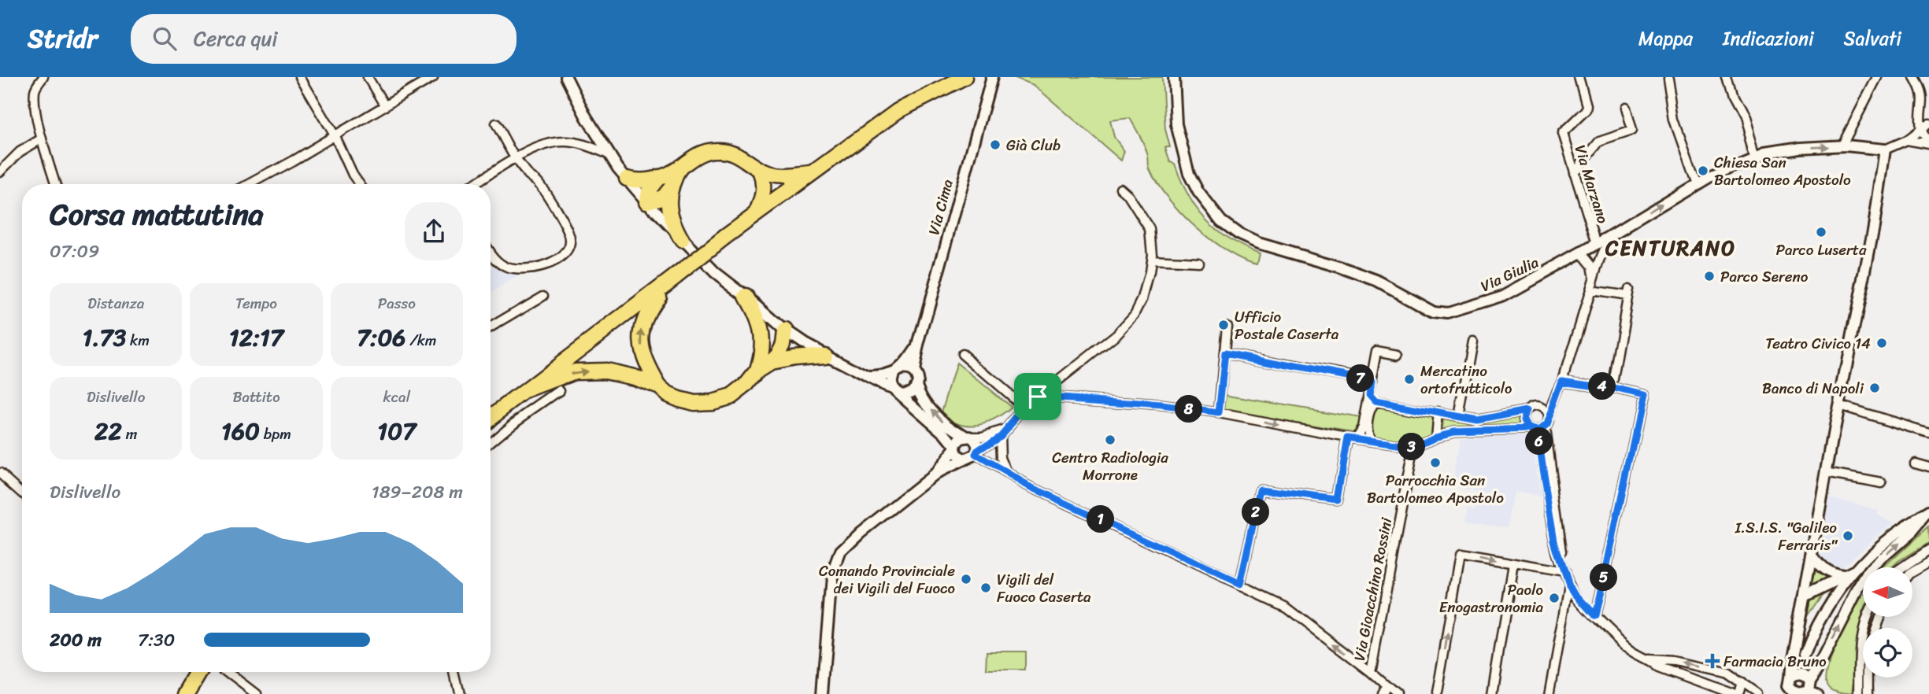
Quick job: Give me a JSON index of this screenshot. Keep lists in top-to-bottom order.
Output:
{
  "streets": {
    "main road": ["Via Cima", "Via Giulia"],
    "street": ["Via Marzano", "Via Gioacchino Rossini"]
  },
  "crossings": [
    ["Via Marzano", "Via Giulia"]
  ],
  "districts": ["CENTURANO"],
  "places": {
    "other": [
      "Già Club",
      "Chiesa San Bartolomeo Apostolo",
      "Parco Luserta",
      "Parco Sereno",
      "Ufficio Postale Caserta",
      "Teatro Civico 14",
      "Mercatino ortofrutticolo",
      "Banco di Napoli",
      "Centro Radiologia Morrone",
      "Parrocchia San Bartolomeo Apostolo",
      "I.S.I.S. \"Galileo Ferraris\"",
      "Comando Provinciale dei Vigili del Fuoco",
      "Vigili del Fuoco Caserta",
      "Paolo Enogastronomia"
    ],
    "health": ["Farmacia Bruno"]
  },
  "north": "left",
  "page": {
    "header": "Stridr",
    "search": "Cerca qui",
    "nav": ["Mappa", "Indicazioni", "Salvati"],
    "heading": ["Corsa mattutina", "07:09"],
    "stats": [
      ["Distanza", "1.73 km"],
      ["Tempo", "12:17"],
      ["Passo", "7:06 /km"],
      ["Dislivello", "22 m"],
      ["Battito", "160 bpm"],
      ["kcal", "107"]
    ],
    "pins": [
      "7",
      "4",
      "8",
      "6",
      "3",
      "2",
      "1",
      "5"
    ],
    "chart": ["Dislivello", "189–208 m"],
    "list": [
      {
        "name": "200 m",
        "note": "7:30"
      }
    ]
  }
}
